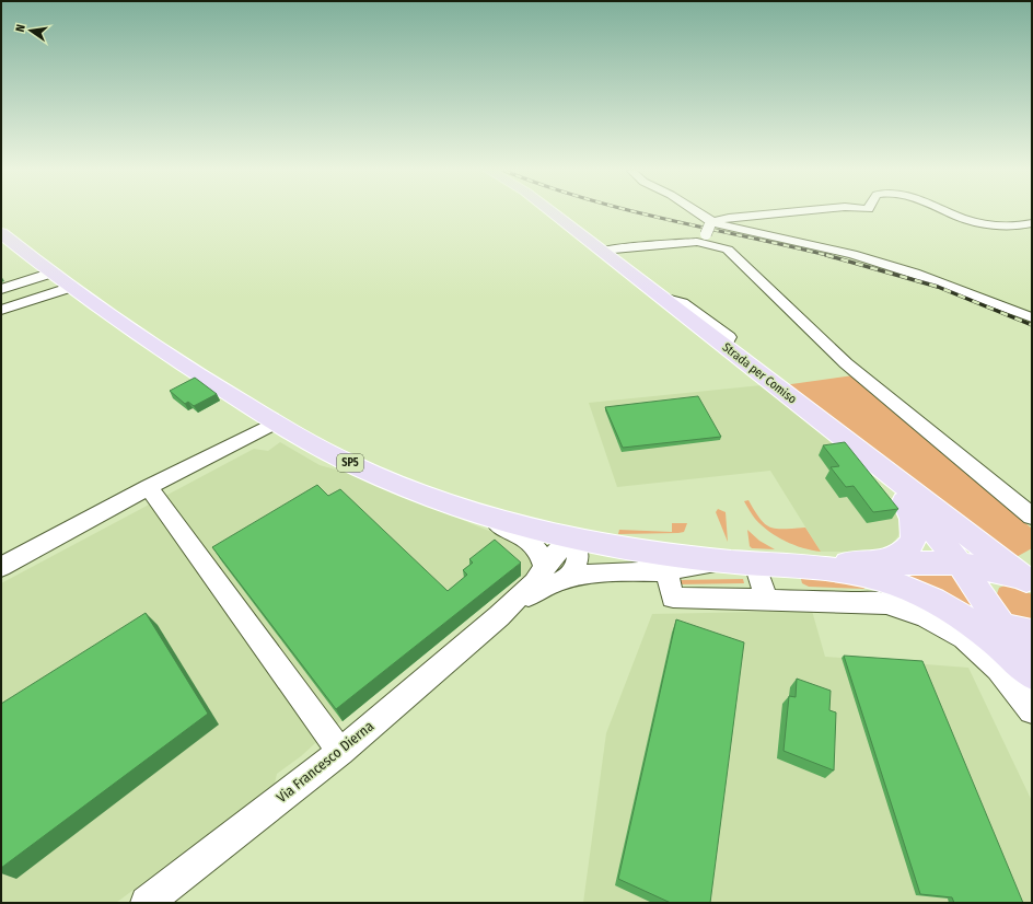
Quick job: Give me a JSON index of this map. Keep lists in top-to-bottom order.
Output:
{
  "streets": {
    "main road": ["Strada per Comiso", "SP5"],
    "street": ["Via Francesco Dierna"]
  },
  "north": "left"
}
